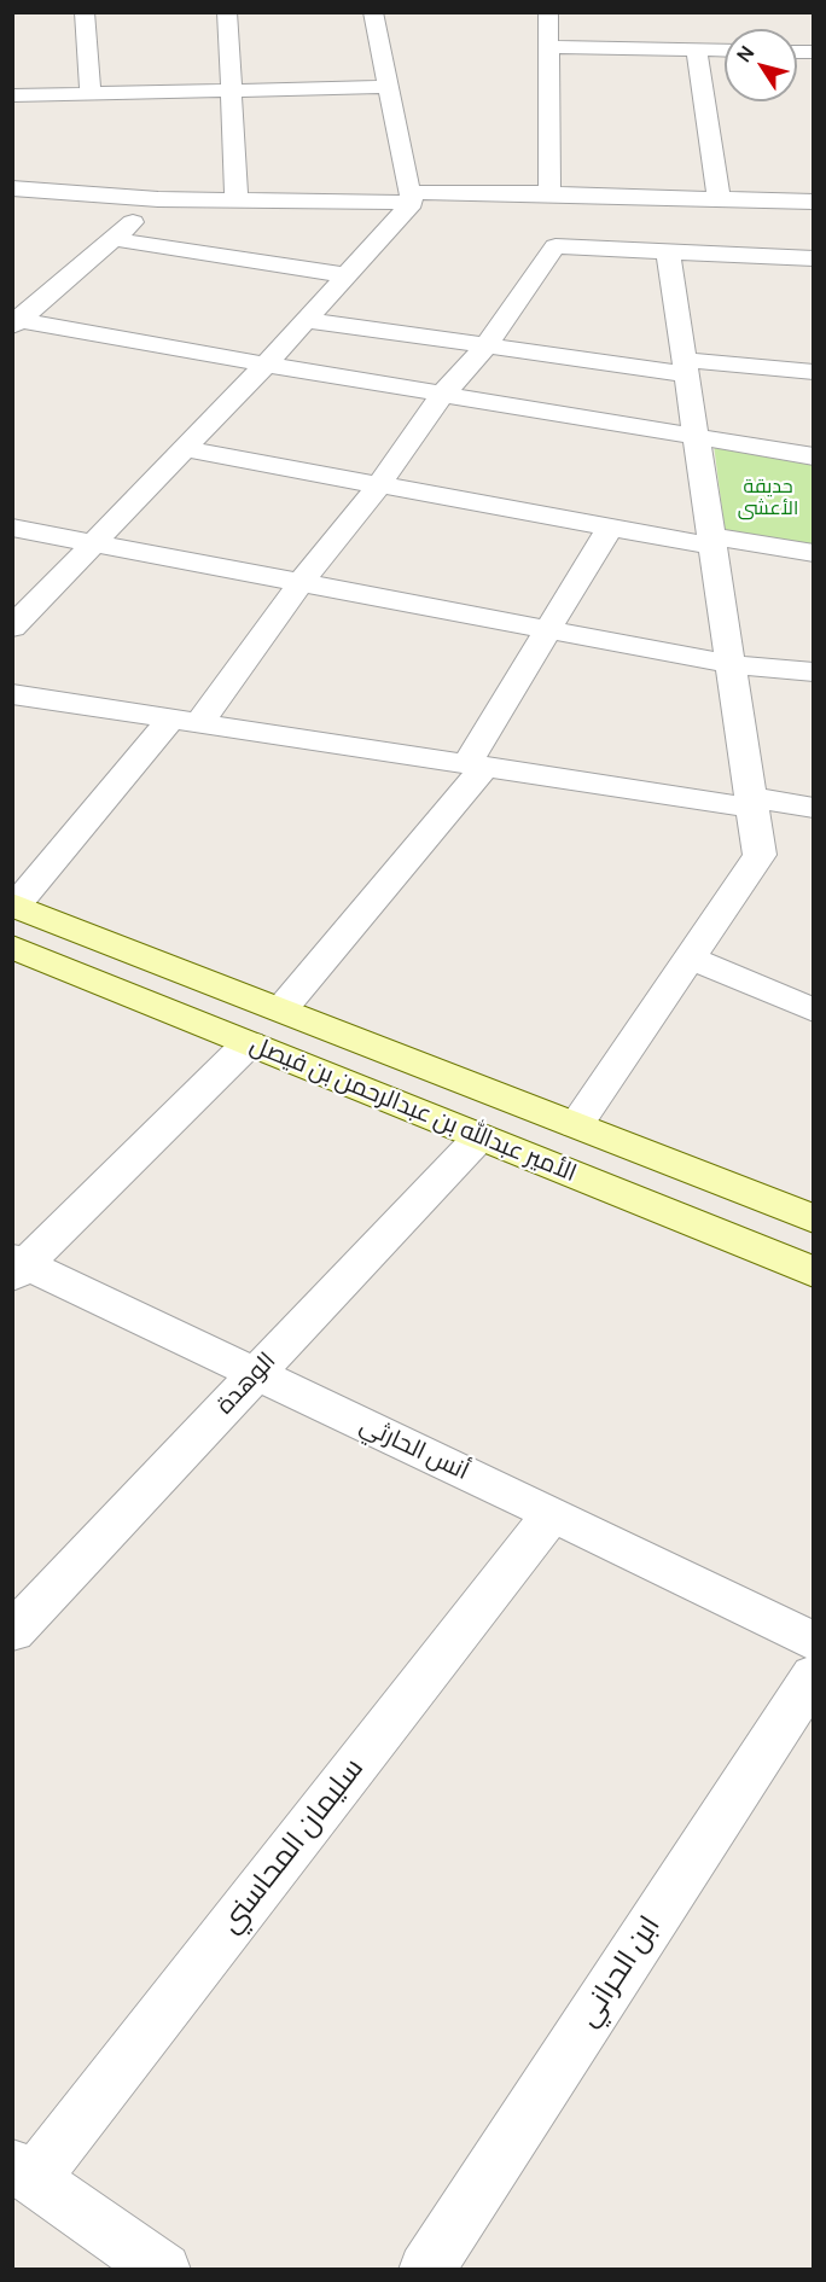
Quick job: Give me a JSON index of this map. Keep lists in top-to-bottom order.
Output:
{
  "streets": {
    "main road": ["الأمير عبدالله بن عبدالرحمن بن فيصل"],
    "street": [
      "الوهدة",
      "أنس الحارثي",
      "سليمان المحاسني",
      "ابن الحراني"
    ]
  },
  "crossings": [
    ["الأمير عبدالله بن عبدالرحمن بن فيصل", "الوهدة"],
    ["الوهدة", "أنس الحارثي"],
    ["أنس الحارثي", "سليمان المحاسني"]
  ],
  "parks": ["حديقة الأعشى"],
  "north": "top left"
}
